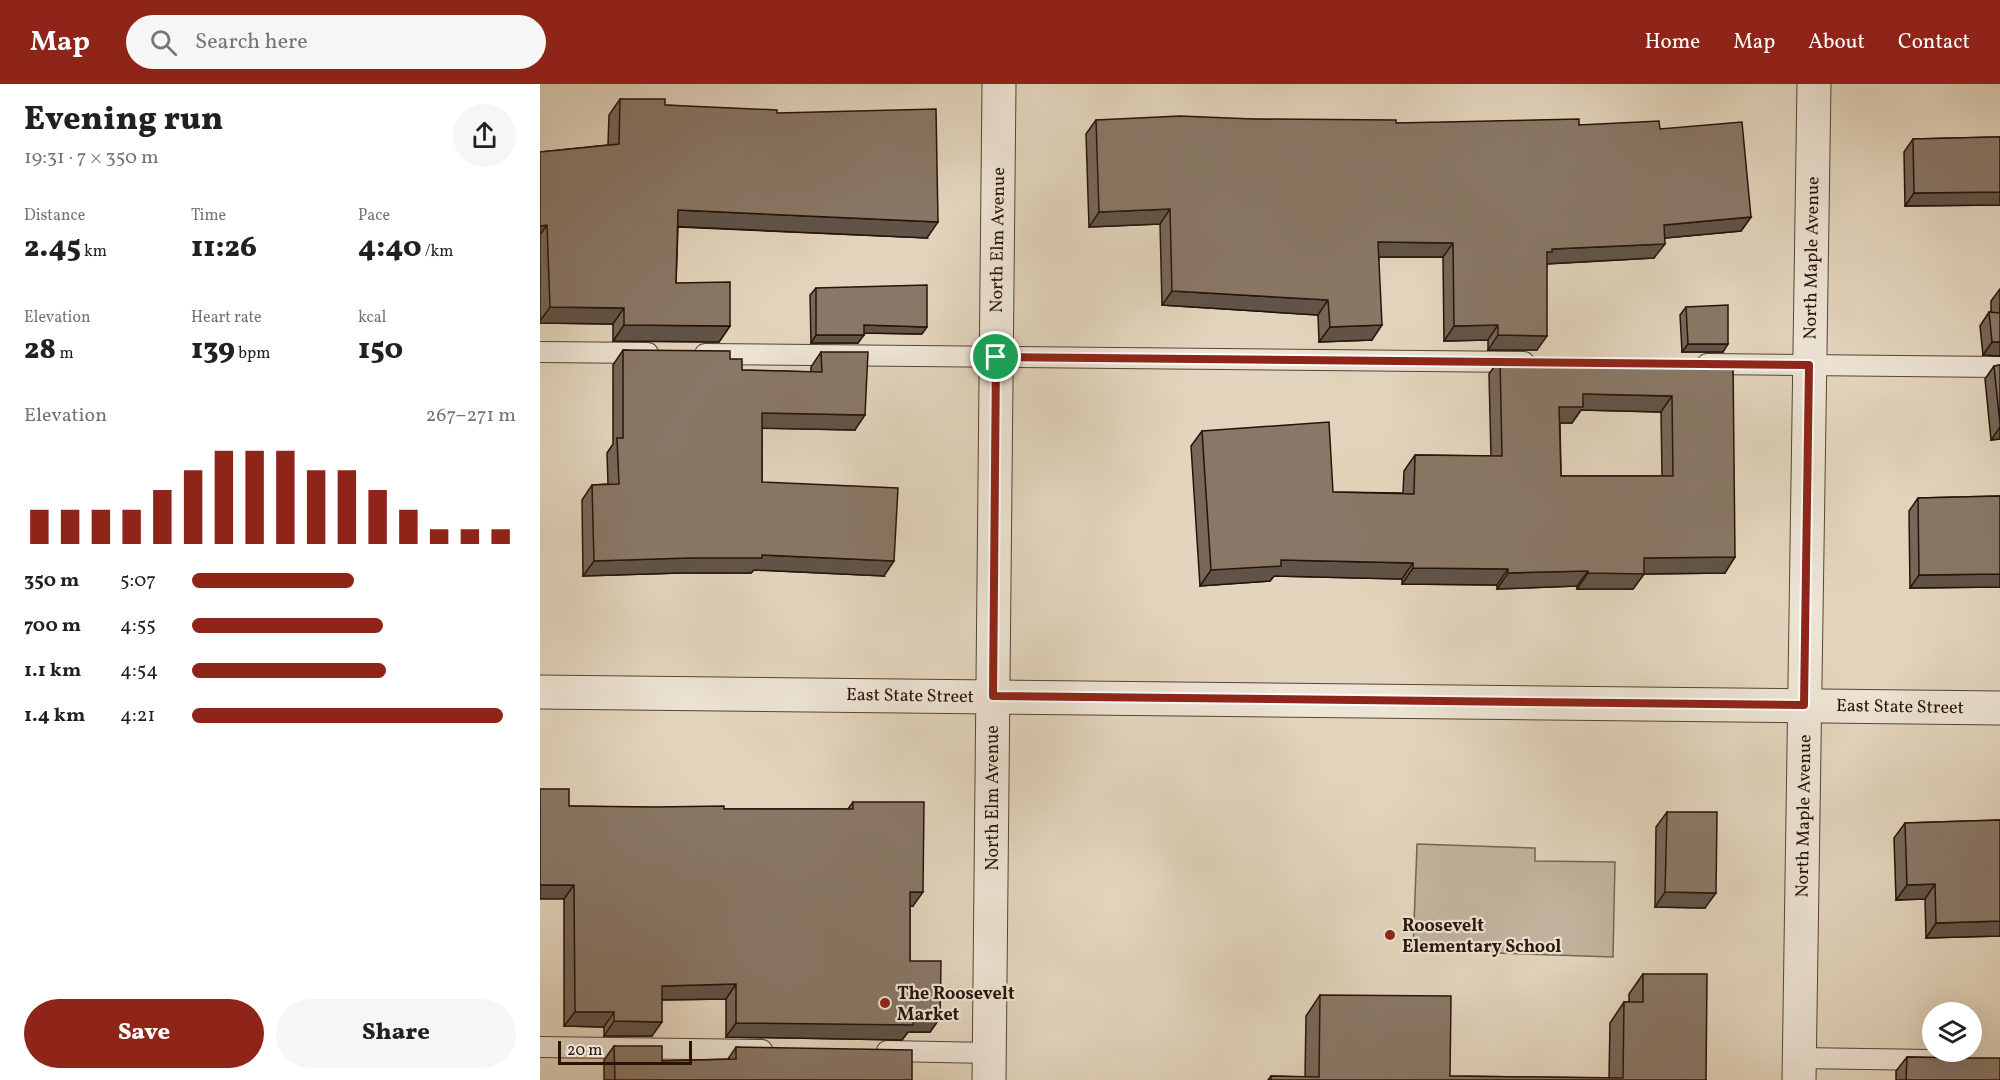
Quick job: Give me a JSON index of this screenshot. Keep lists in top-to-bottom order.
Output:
{
  "streets": {
    "street": ["North Elm Avenue", "North Maple Avenue", "East State Street"]
  },
  "crossings": [
    ["North Elm Avenue", "East State Street"],
    ["North Maple Avenue", "East State Street"]
  ],
  "places": ["Roosevelt Elementary School", "The Roosevelt Market"],
  "scale_bar": "20 m",
  "page": {
    "header": "Map",
    "search": "Search here",
    "nav": [
      "Home",
      "Map",
      "About",
      "Contact"
    ],
    "heading": ["Evening run", "19:31 · 7 × 350 m"],
    "stats": [
      ["Distance", "2.45 km"],
      ["Time", "11:26"],
      ["Pace", "4:40 /km"],
      ["Elevation", "28 m"],
      ["Heart rate", "139 bpm"],
      ["kcal", "150"]
    ],
    "chart": ["Elevation", "267–271 m"],
    "list": [
      {
        "name": "350 m",
        "note": "5:07"
      },
      {
        "name": "700 m",
        "note": "4:55"
      },
      {
        "name": "1.1 km",
        "note": "4:54"
      },
      {
        "name": "1.4 km",
        "note": "4:21"
      }
    ],
    "buttons": ["Save", "Share"],
    "scale": "20 m"
  }
}
